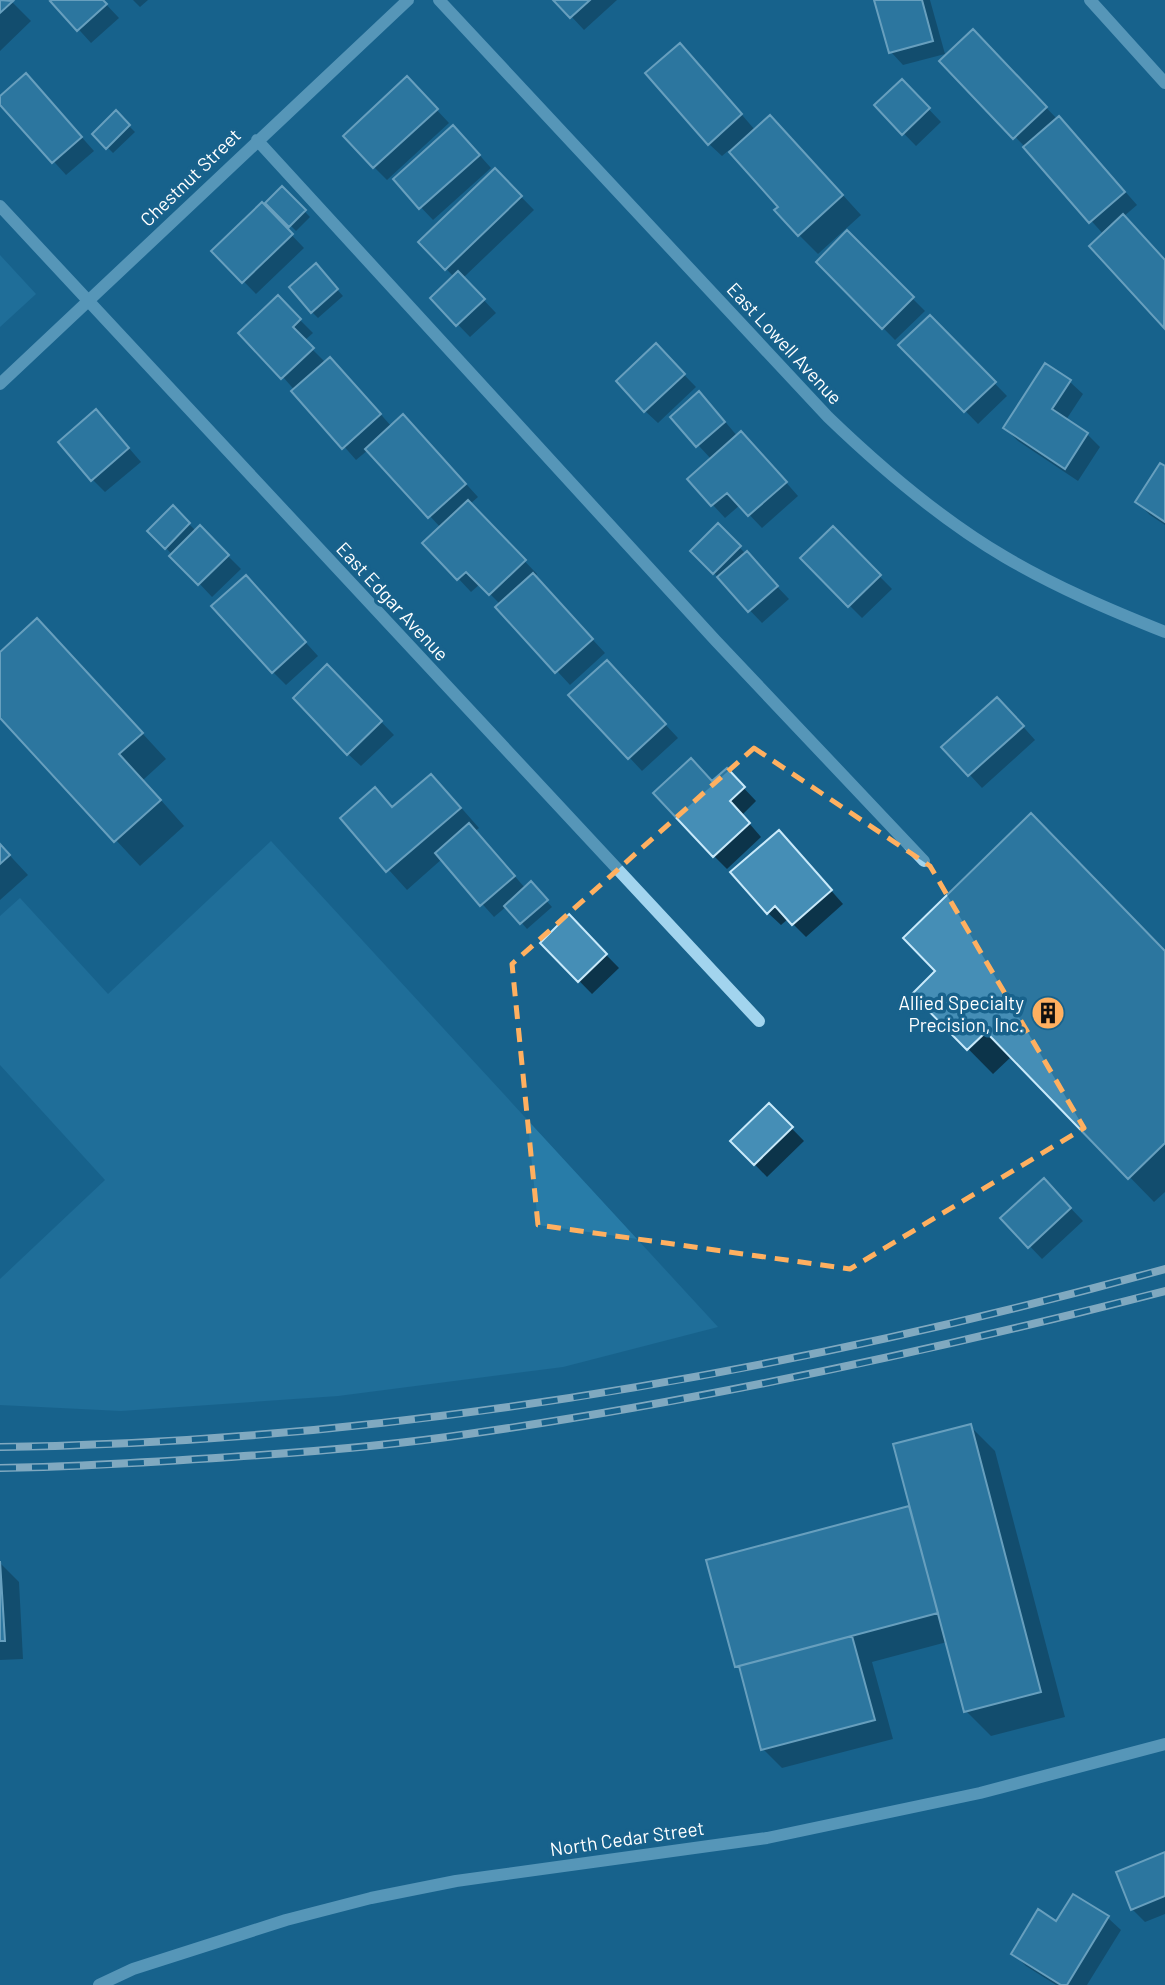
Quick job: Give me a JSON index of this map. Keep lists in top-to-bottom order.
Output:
{
  "streets": {
    "street": [
      "Chestnut Street",
      "East Lowell Avenue",
      "East Edgar Avenue",
      "North Cedar Street"
    ]
  },
  "crossings": [
    ["Chestnut Street", "East Edgar Avenue"]
  ],
  "places": {
    "building": ["Allied Specialty Precision, Inc."]
  }
}
